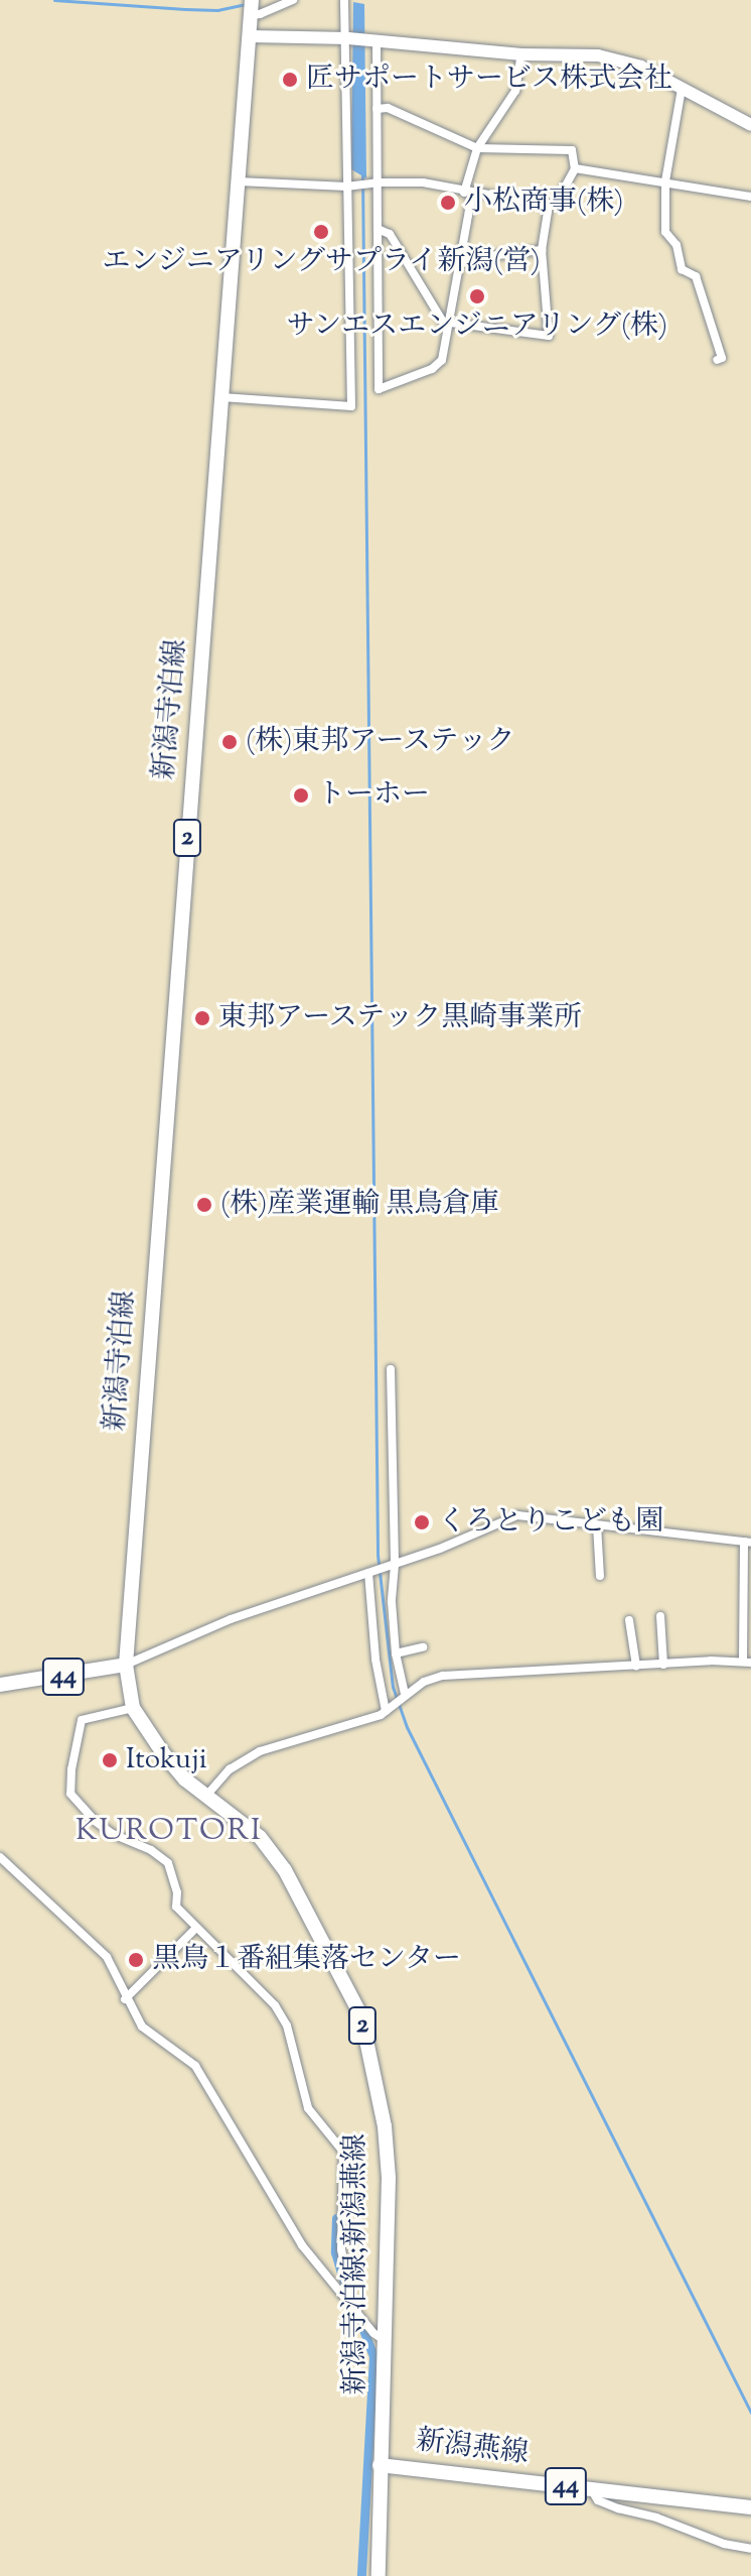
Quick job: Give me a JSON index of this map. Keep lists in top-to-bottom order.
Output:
{
  "streets": {
    "main road": [
      "新潟寺泊線",
      "2",
      "44",
      "新潟寺泊線;新潟燕線",
      "新潟燕線"
    ]
  },
  "crossings": [
    ["新潟寺泊線", "44"],
    ["新潟寺泊線", "新潟寺泊線;新潟燕線"],
    ["2", "新潟寺泊線;新潟燕線"],
    ["2", "新潟燕線"],
    ["44", "新潟寺泊線;新潟燕線"],
    ["新潟寺泊線;新潟燕線", "新潟燕線"]
  ],
  "districts": ["KUROTORI"],
  "places": [
    "匠サポートサービス株式会社",
    "小松商事(株)",
    "エンジニアリングサプライ新潟(営)",
    "サンエスエンジニアリング(株)",
    "(株)東邦アーステック",
    "トーホー",
    "東邦アーステック黒崎事業所",
    "(株)産業運輸 黒鳥倉庫",
    "くろとりこども園",
    "Itokuji",
    "黒鳥１番組集落センター"
  ]
}
